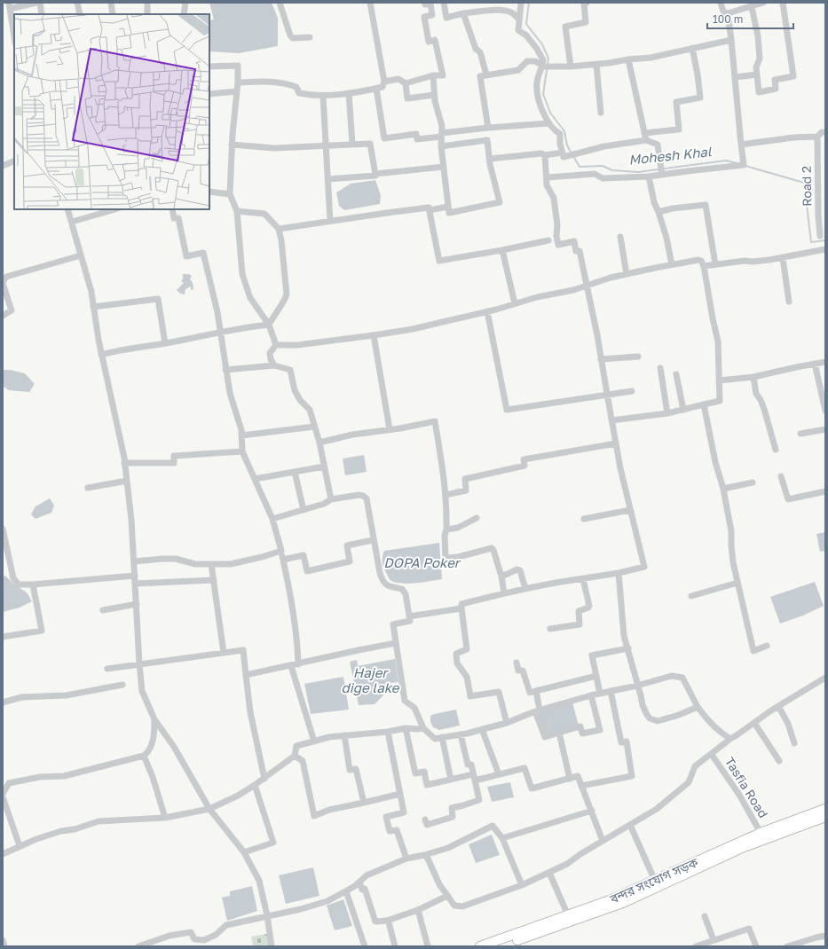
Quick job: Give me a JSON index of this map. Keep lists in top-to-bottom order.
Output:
{
  "streets": {
    "highway": ["বন্দর সংযোগ সড়ক"],
    "street": ["Road 2", "Tasfia Road"]
  },
  "crossings": [
    ["Tasfia Road", "বন্দর সংযোগ সড়ক"]
  ],
  "water": ["Mohesh Khal", "DOPA Poker", "Hajer dige lake"],
  "scale_bar": "100 m"
}
